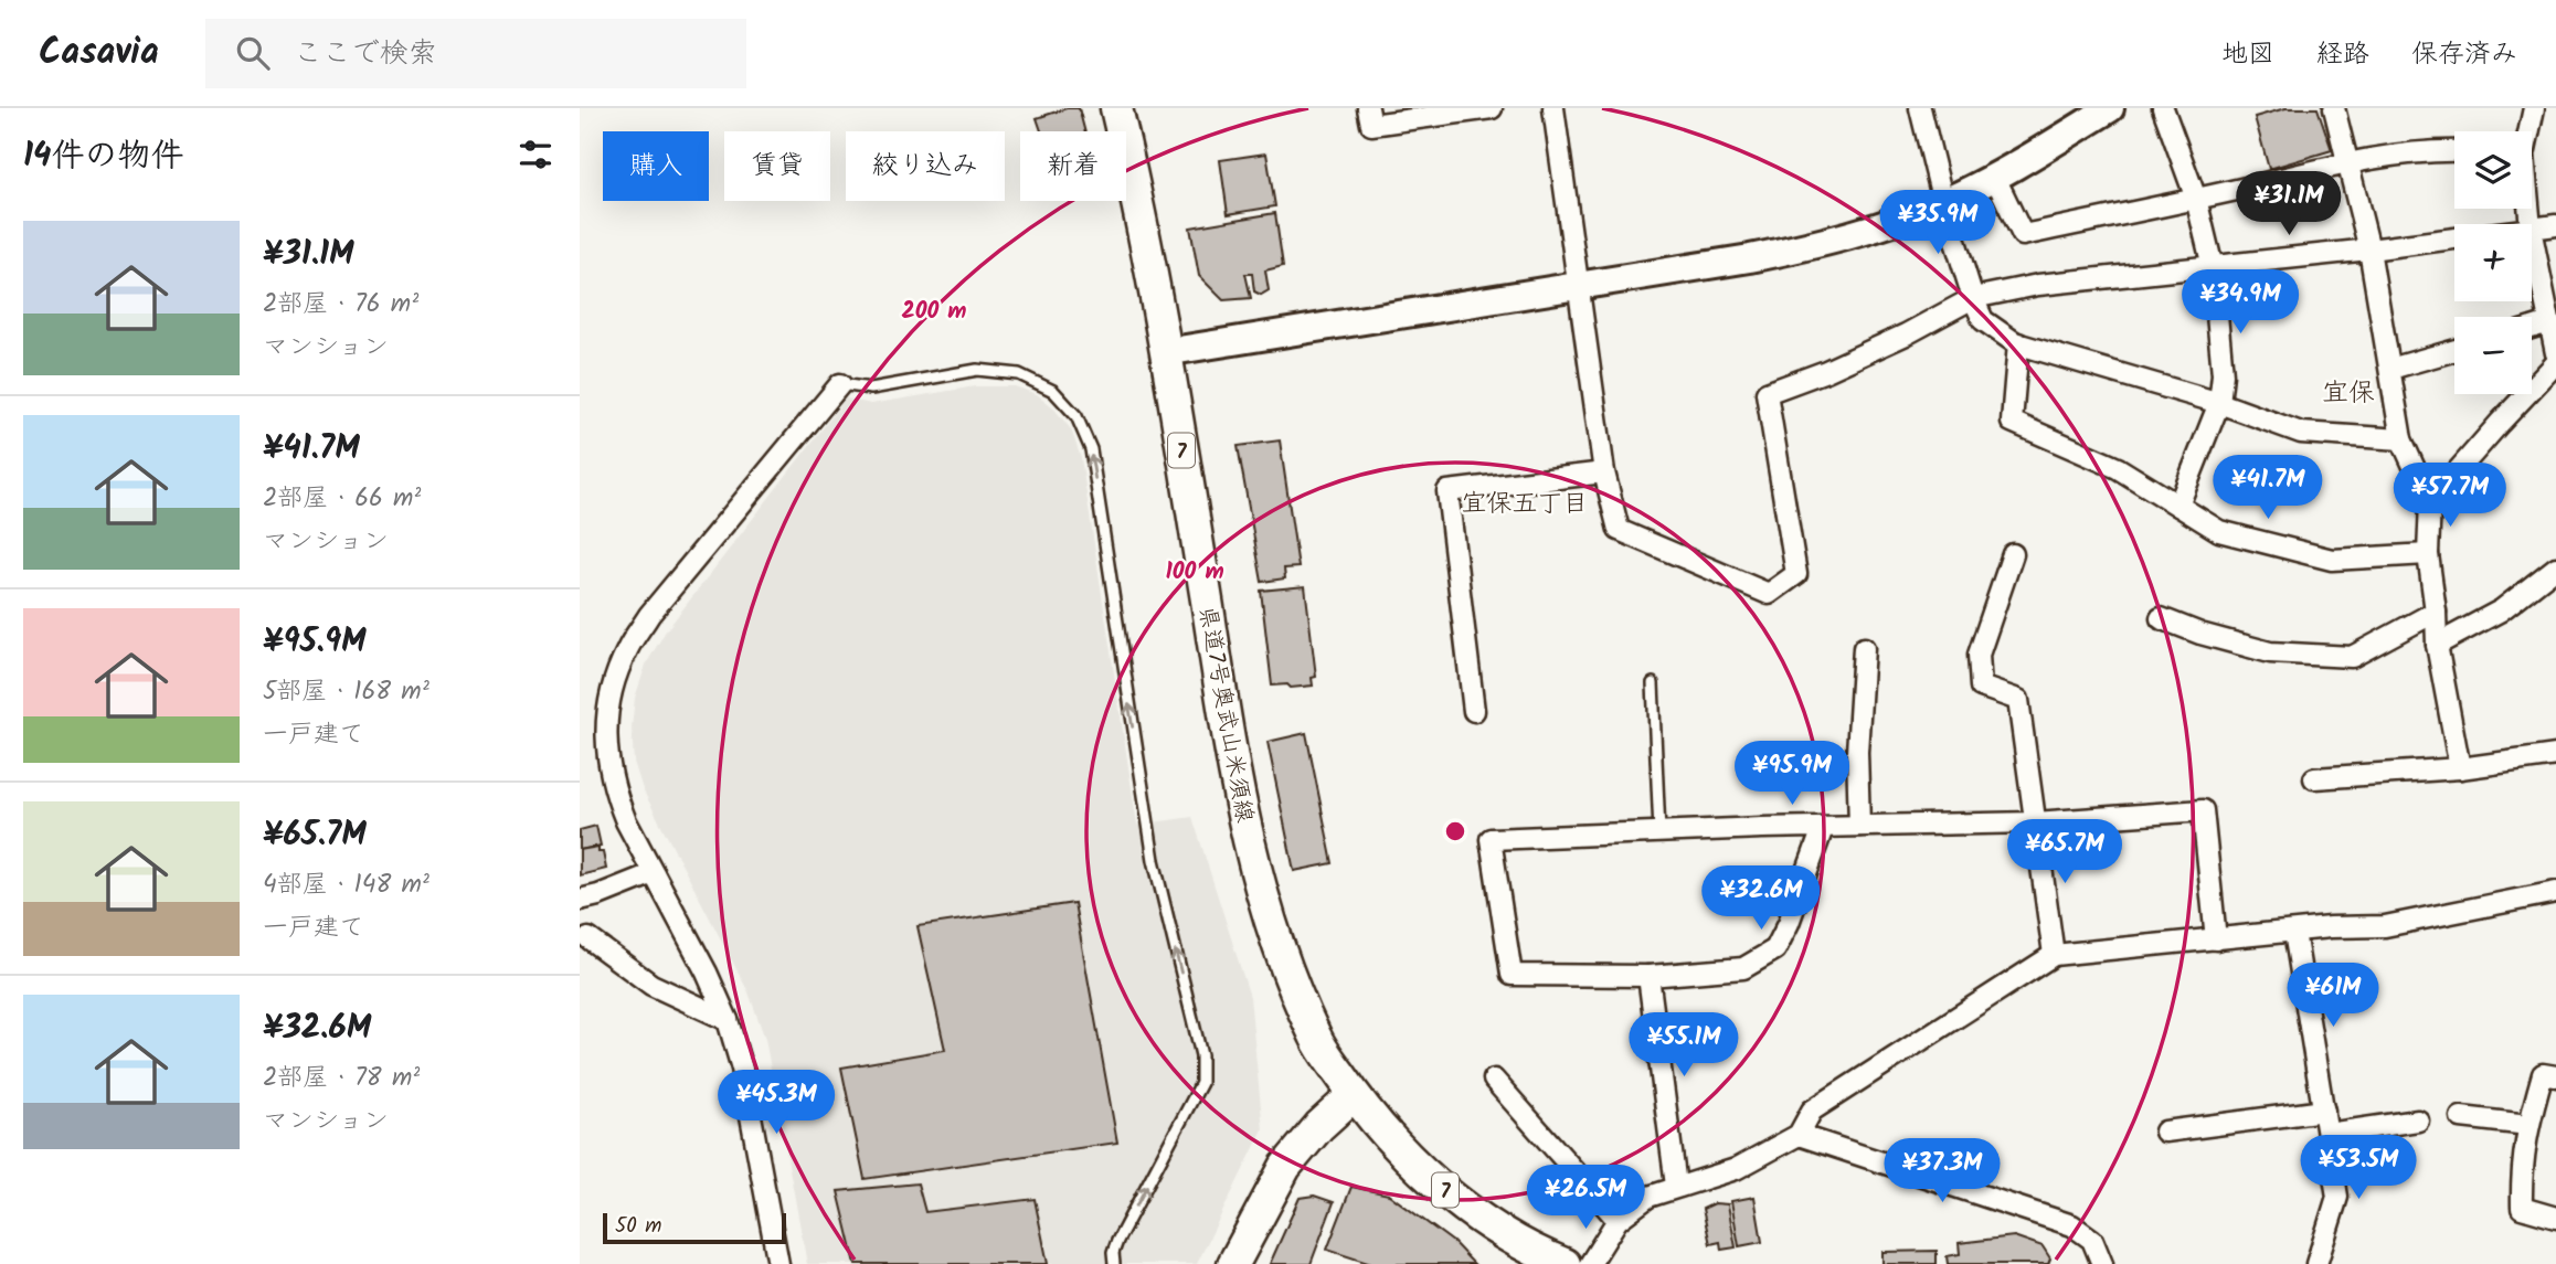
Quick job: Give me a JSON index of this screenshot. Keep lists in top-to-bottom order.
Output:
{
  "streets": {
    "main road": ["7", "県道7号奥武山米須線"]
  },
  "crossings": [
    ["7", "県道7号奥武山米須線"]
  ],
  "districts": ["宜保", "宜保五丁目"],
  "scale_bar": "50 m",
  "page": {
    "header": "Casavia",
    "search": "ここで検索",
    "nav": ["地図", "経路", "保存済み"],
    "heading": "14件の物件",
    "map_buttons": ["+", "−"],
    "chip": [
      "購入",
      "賃貸",
      "絞り込み",
      "新着"
    ],
    "price": [
      "¥31.1M",
      "¥35.9M",
      "¥34.9M",
      "¥41.7M",
      "¥57.7M",
      "¥95.9M",
      "¥65.7M",
      "¥32.6M",
      "¥61M",
      "¥55.1M",
      "¥45.3M",
      "¥53.5M",
      "¥37.3M",
      "¥26.5M"
    ],
    "list": [
      {
        "name": "¥31.1M",
        "note": "2部屋 · 76 m² · マンション"
      },
      {
        "name": "¥41.7M",
        "note": "2部屋 · 66 m² · マンション"
      },
      {
        "name": "¥95.9M",
        "note": "5部屋 · 168 m² · 一戸建て"
      },
      {
        "name": "¥65.7M",
        "note": "4部屋 · 148 m² · 一戸建て"
      },
      {
        "name": "¥32.6M",
        "note": "2部屋 · 78 m² · マンション"
      }
    ],
    "scale": "50 m"
  },
  "rings": ["200 m", "100 m"]
}
